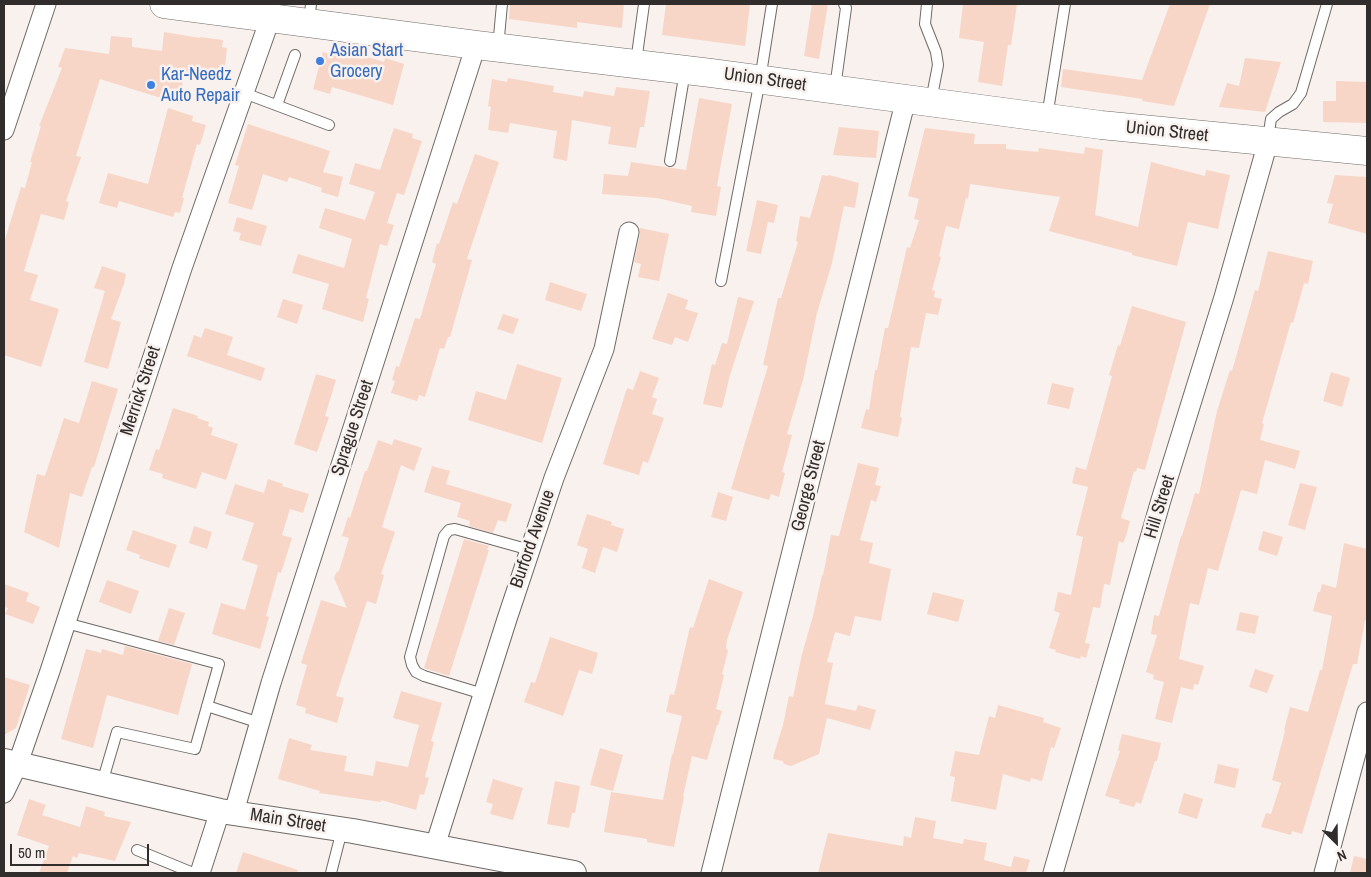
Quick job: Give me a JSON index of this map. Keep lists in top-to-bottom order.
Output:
{
  "streets": {
    "main road": ["Union Street"],
    "street": [
      "Merrick Street",
      "Sprague Street",
      "George Street",
      "Hill Street",
      "Burford Avenue",
      "Main Street"
    ]
  },
  "crossings": [
    ["Union Street", "Merrick Street"],
    ["Union Street", "Sprague Street"],
    ["Union Street", "George Street"],
    ["Union Street", "Hill Street"],
    ["Merrick Street", "Main Street"],
    ["Sprague Street", "Main Street"],
    ["Burford Avenue", "Main Street"]
  ],
  "places": ["Asian Start Grocery", "Kar-Needz Auto Repair"],
  "scale_bar": "50 m",
  "north": "bottom right"
}
